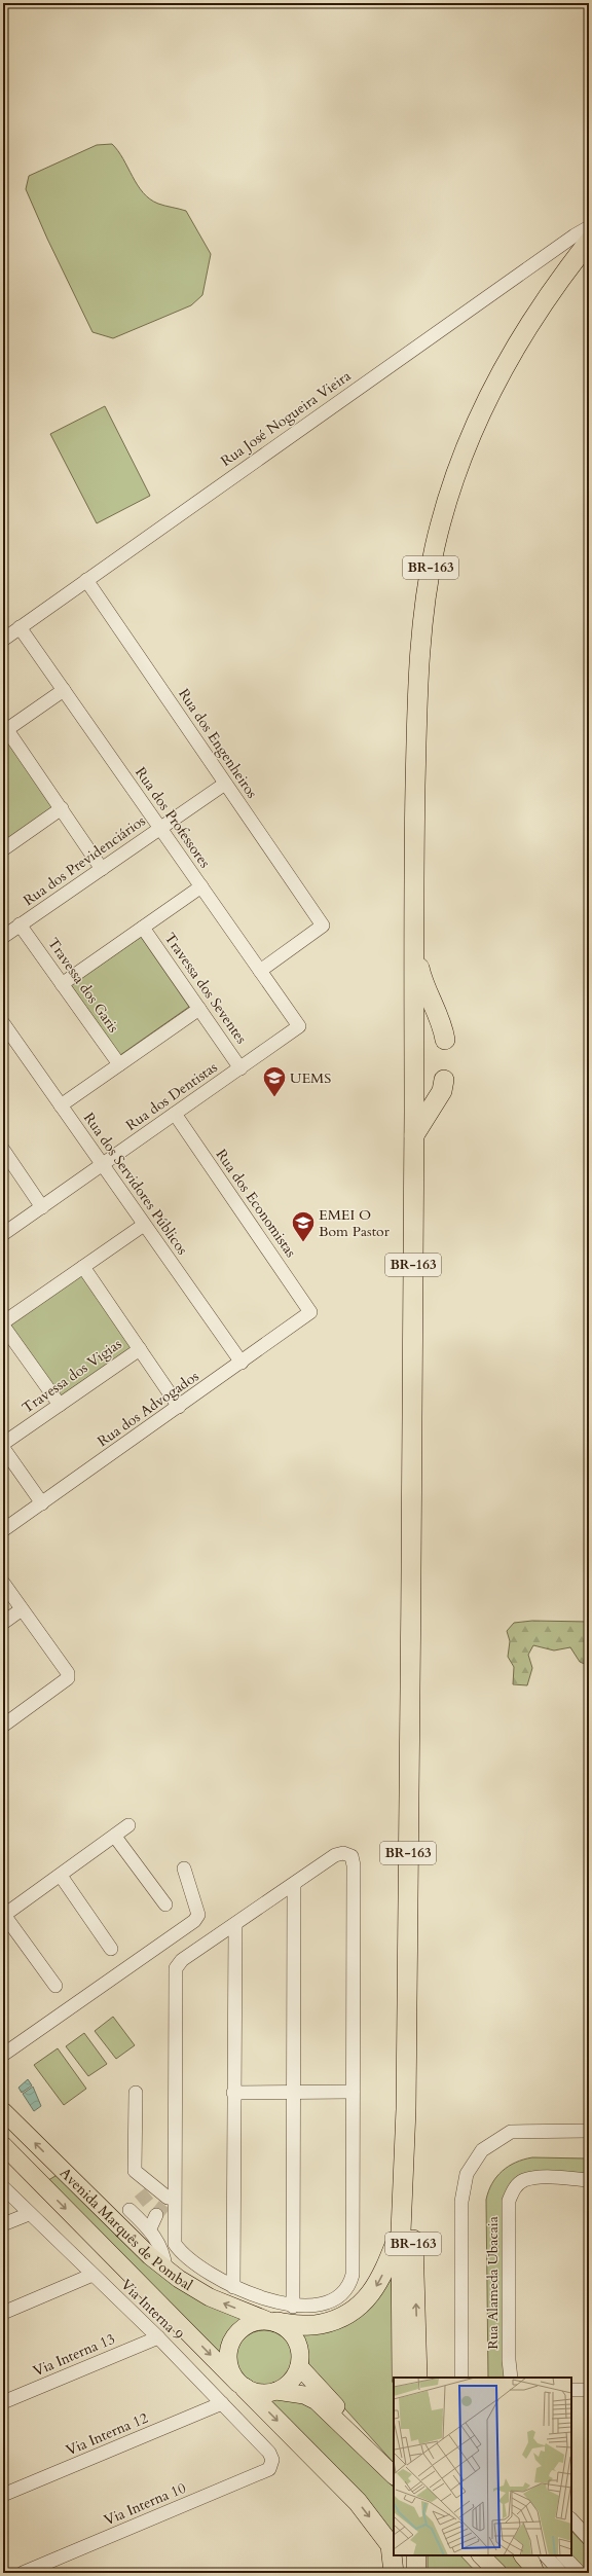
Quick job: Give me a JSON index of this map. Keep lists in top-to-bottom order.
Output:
{
  "streets": {
    "highway": ["BR-163"],
    "main road": ["Avenida Marquês de Pombal"],
    "street": [
      "Rua José Nogueira Vieira",
      "Rua dos Engenheiros",
      "Rua dos Professores",
      "Rua dos Previdenciários",
      "Travessa dos Garis",
      "Travessa dos Seventes",
      "Rua dos Dentistas",
      "Rua dos Servidores Públicos",
      "Rua dos Economistas",
      "Travessa dos Vigias",
      "Rua dos Advogados",
      "Rua Alameda Ubacaia",
      "Via Interna 9",
      "Via Interna 13",
      "Via Interna 12",
      "Via Interna 10"
    ]
  },
  "crossings": [
    ["Rua José Nogueira Vieira", "Rua dos Engenheiros"],
    ["Rua José Nogueira Vieira", "Rua dos Professores"],
    ["Rua dos Engenheiros", "Rua dos Professores"],
    ["Rua dos Engenheiros", "Rua dos Previdenciários"],
    ["Rua dos Professores", "Rua dos Previdenciários"],
    ["Rua dos Professores", "Rua dos Dentistas"],
    ["Rua dos Previdenciários", "Travessa dos Garis"],
    ["Travessa dos Seventes", "Rua dos Dentistas"],
    ["Rua dos Dentistas", "Rua dos Servidores Públicos"],
    ["Rua dos Dentistas", "Rua dos Economistas"],
    ["Rua dos Servidores Públicos", "Rua dos Advogados"],
    ["Rua dos Economistas", "Rua dos Advogados"],
    ["Via Interna 9", "Via Interna 13"],
    ["Via Interna 9", "Via Interna 12"],
    ["Via Interna 9", "Via Interna 10"]
  ],
  "places": {
    "school or university": ["UEMS", "EMEI O Bom Pastor"]
  }
}
